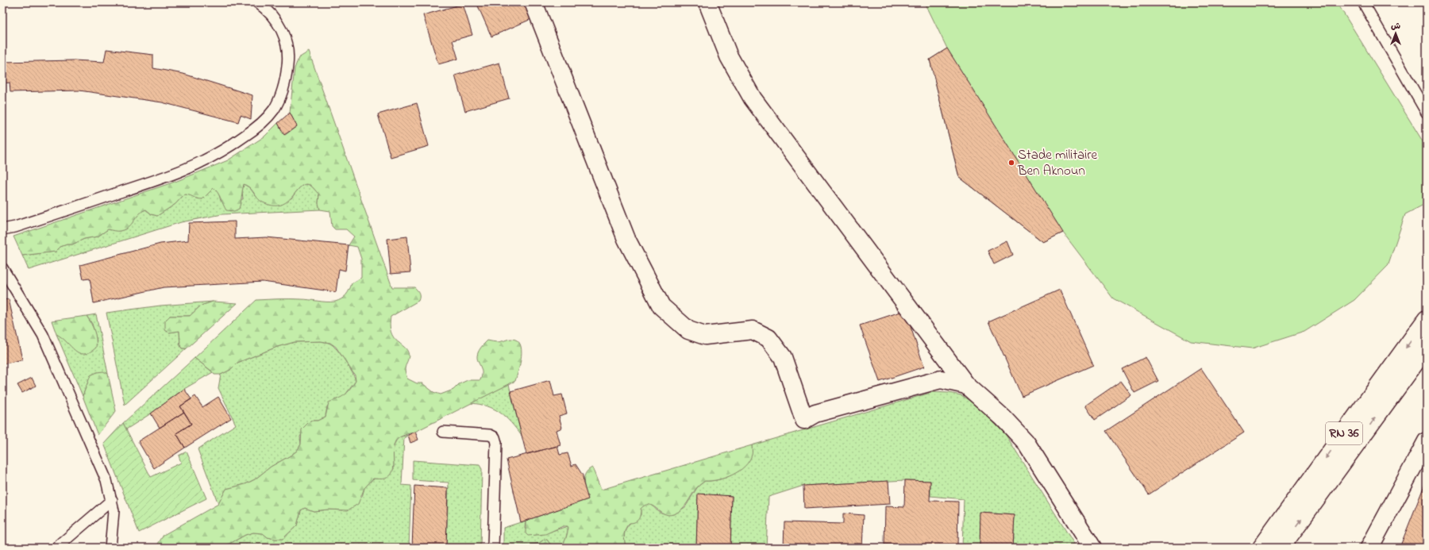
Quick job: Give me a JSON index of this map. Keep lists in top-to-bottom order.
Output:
{
  "streets": {
    "street": ["RN 36"]
  },
  "places": ["Stade militaire Ben Aknoun"],
  "north": "top"
}
